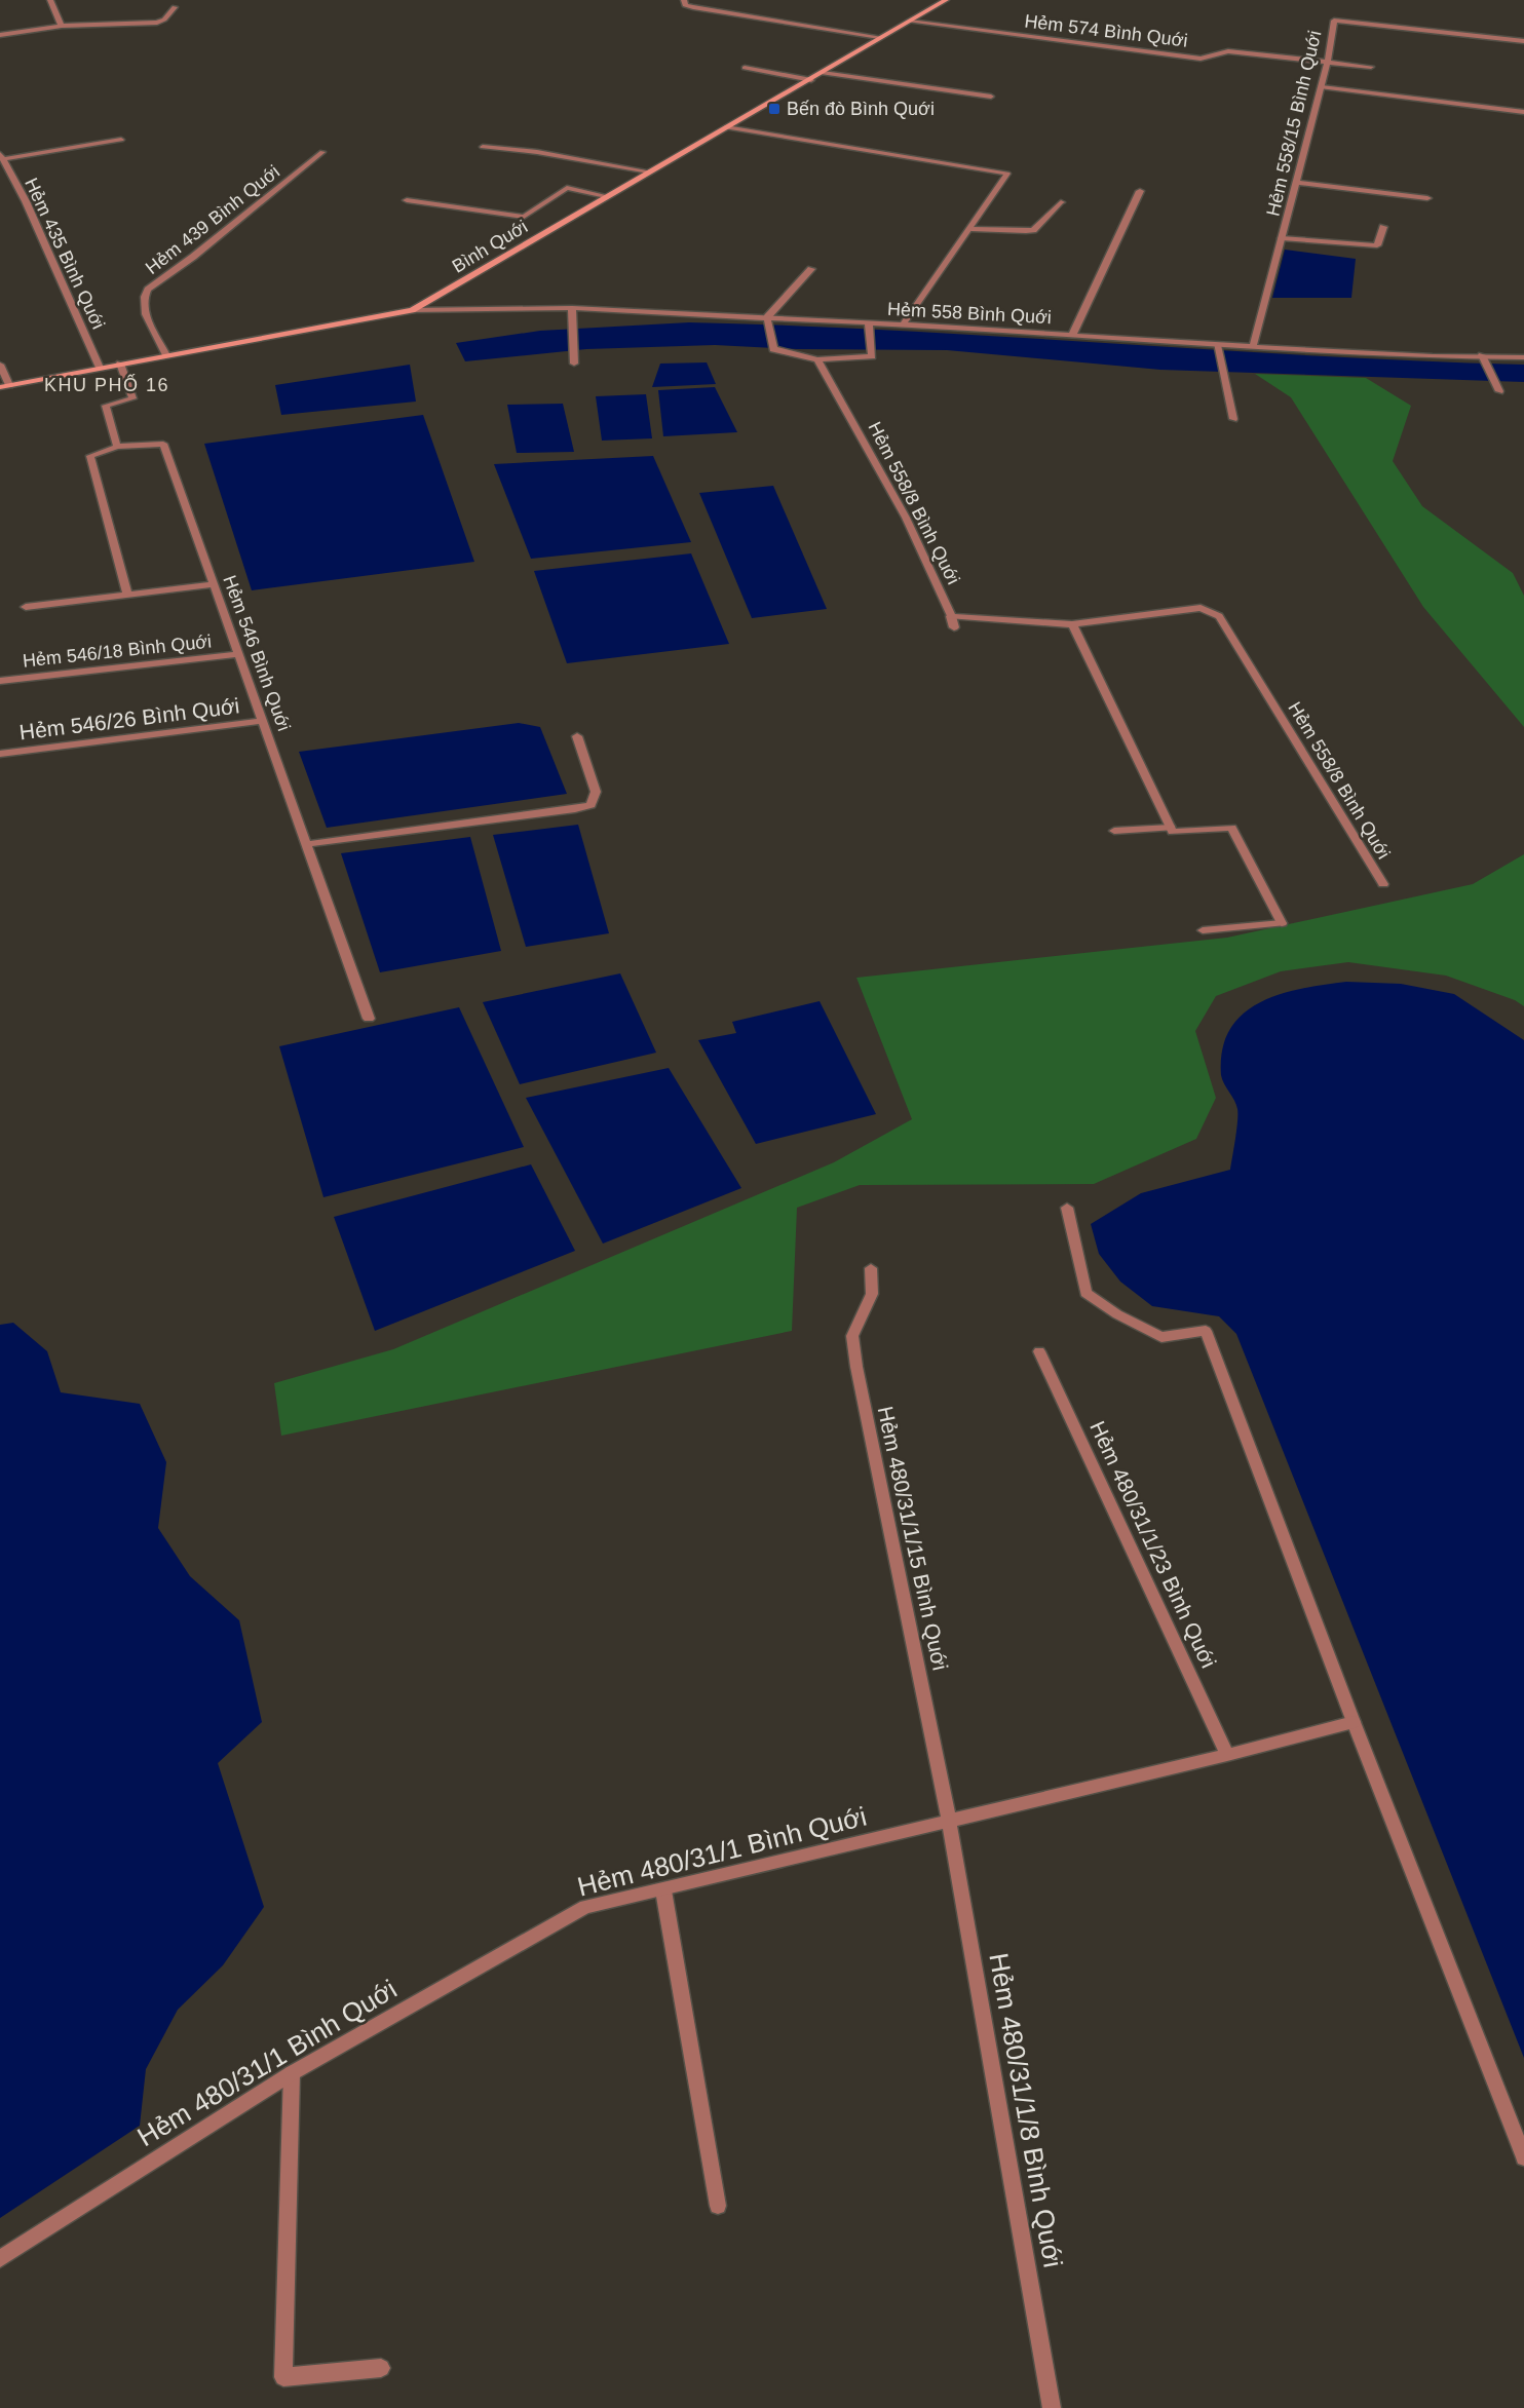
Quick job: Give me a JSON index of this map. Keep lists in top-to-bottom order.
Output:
{
  "streets": {
    "main road": ["Bình Quới"],
    "street": [
      "Hẻm 574 Bình Quới",
      "Hẻm 558/15 Bình Quới",
      "Hẻm 439 Bình Quới",
      "Hẻm 435 Bình Quới",
      "Hẻm 558 Bình Quới",
      "Hẻm 558/8 Bình Quới",
      "Hẻm 546/18 Bình Quới",
      "Hẻm 546 Bình Quới",
      "Hẻm 546/26 Bình Quới",
      "Hẻm 480/31/1/15 Bình Quới",
      "Hẻm 480/31/1/23 Bình Quới",
      "Hẻm 480/31/1 Bình Quới",
      "Hẻm 480/31/1/8 Bình Quới"
    ]
  },
  "crossings": [
    ["Hẻm 574 Bình Quới", "Hẻm 558/15 Bình Quới"],
    ["Hẻm 574 Bình Quới", "Bình Quới"],
    ["Hẻm 558/15 Bình Quới", "Hẻm 558 Bình Quới"],
    ["Hẻm 439 Bình Quới", "Bình Quới"],
    ["Bình Quới", "Hẻm 435 Bình Quới"],
    ["Bình Quới", "Hẻm 558 Bình Quới"],
    ["Hẻm 546/18 Bình Quới", "Hẻm 546 Bình Quới"],
    ["Hẻm 546 Bình Quới", "Hẻm 546/26 Bình Quới"],
    ["Hẻm 480/31/1/15 Bình Quới", "Hẻm 480/31/1 Bình Quới"],
    ["Hẻm 480/31/1/15 Bình Quới", "Hẻm 480/31/1/8 Bình Quới"],
    ["Hẻm 480/31/1/23 Bình Quới", "Hẻm 480/31/1 Bình Quới"],
    ["Hẻm 480/31/1 Bình Quới", "Hẻm 480/31/1/8 Bình Quới"]
  ],
  "districts": ["KHU PHỐ 16"],
  "places": {
    "transit": ["Bến đò Bình Quới"]
  }
}
